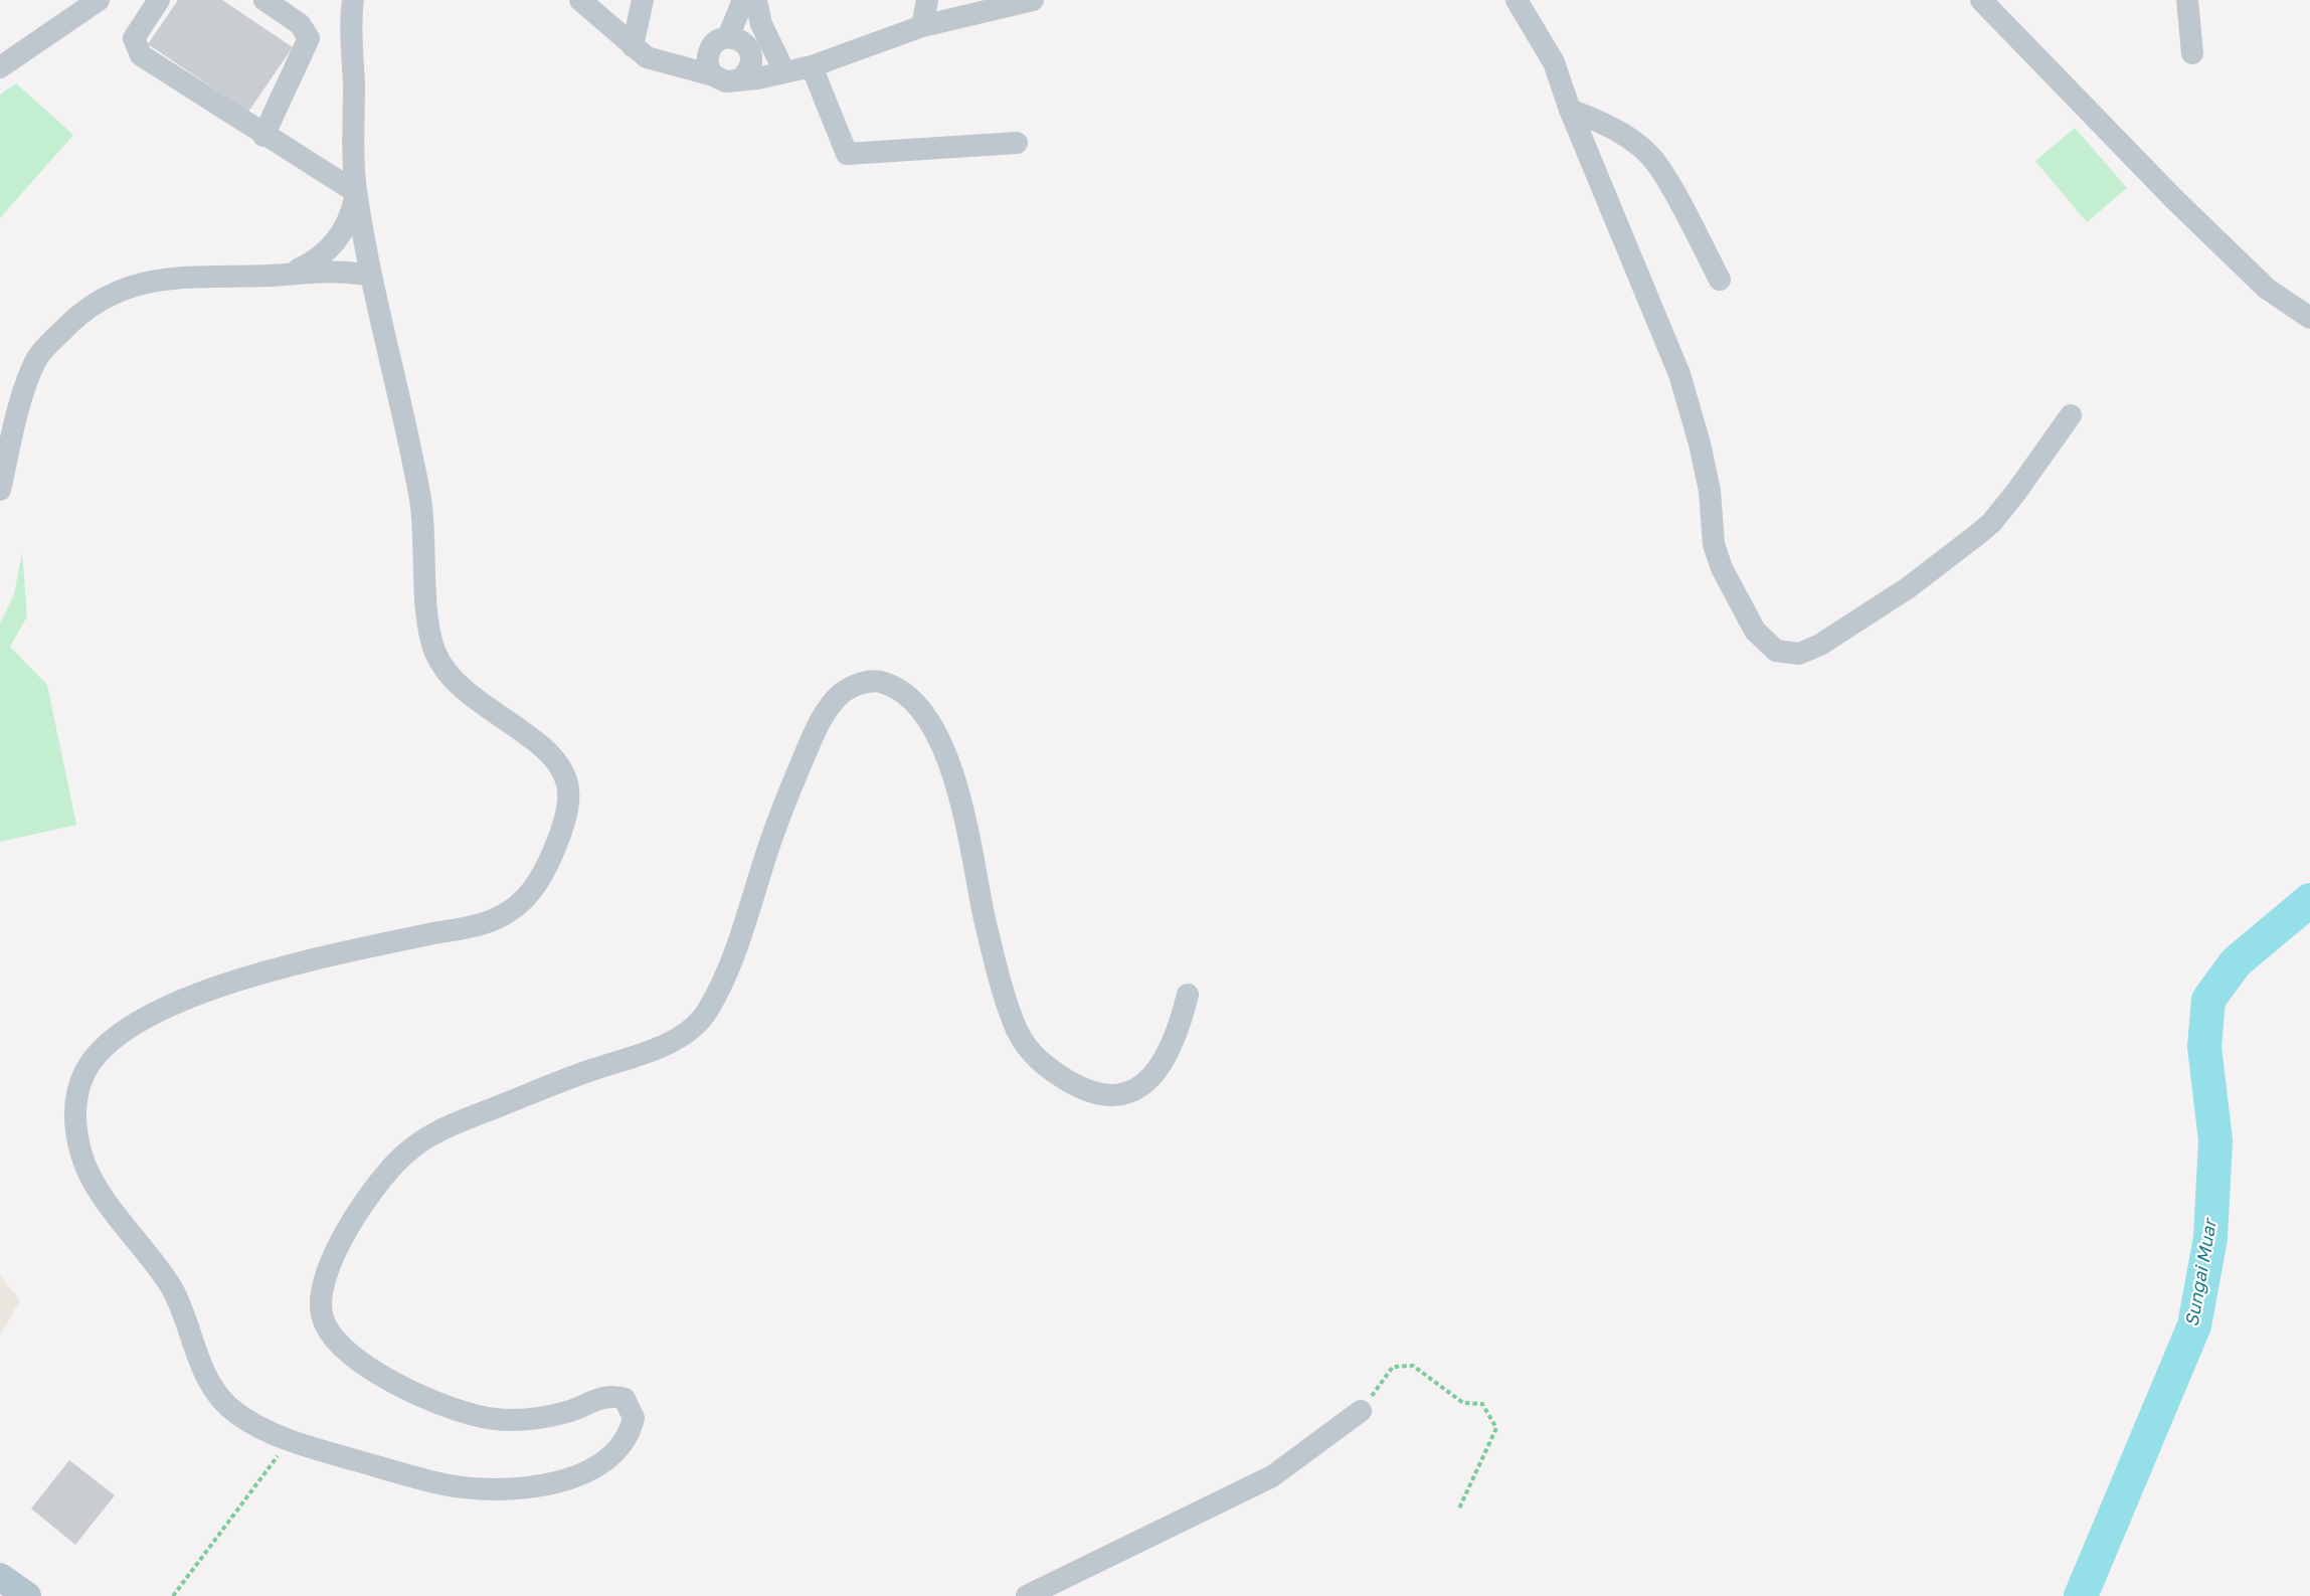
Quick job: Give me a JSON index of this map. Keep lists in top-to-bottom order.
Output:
{
  "water": ["Sungai Muar"]
}
